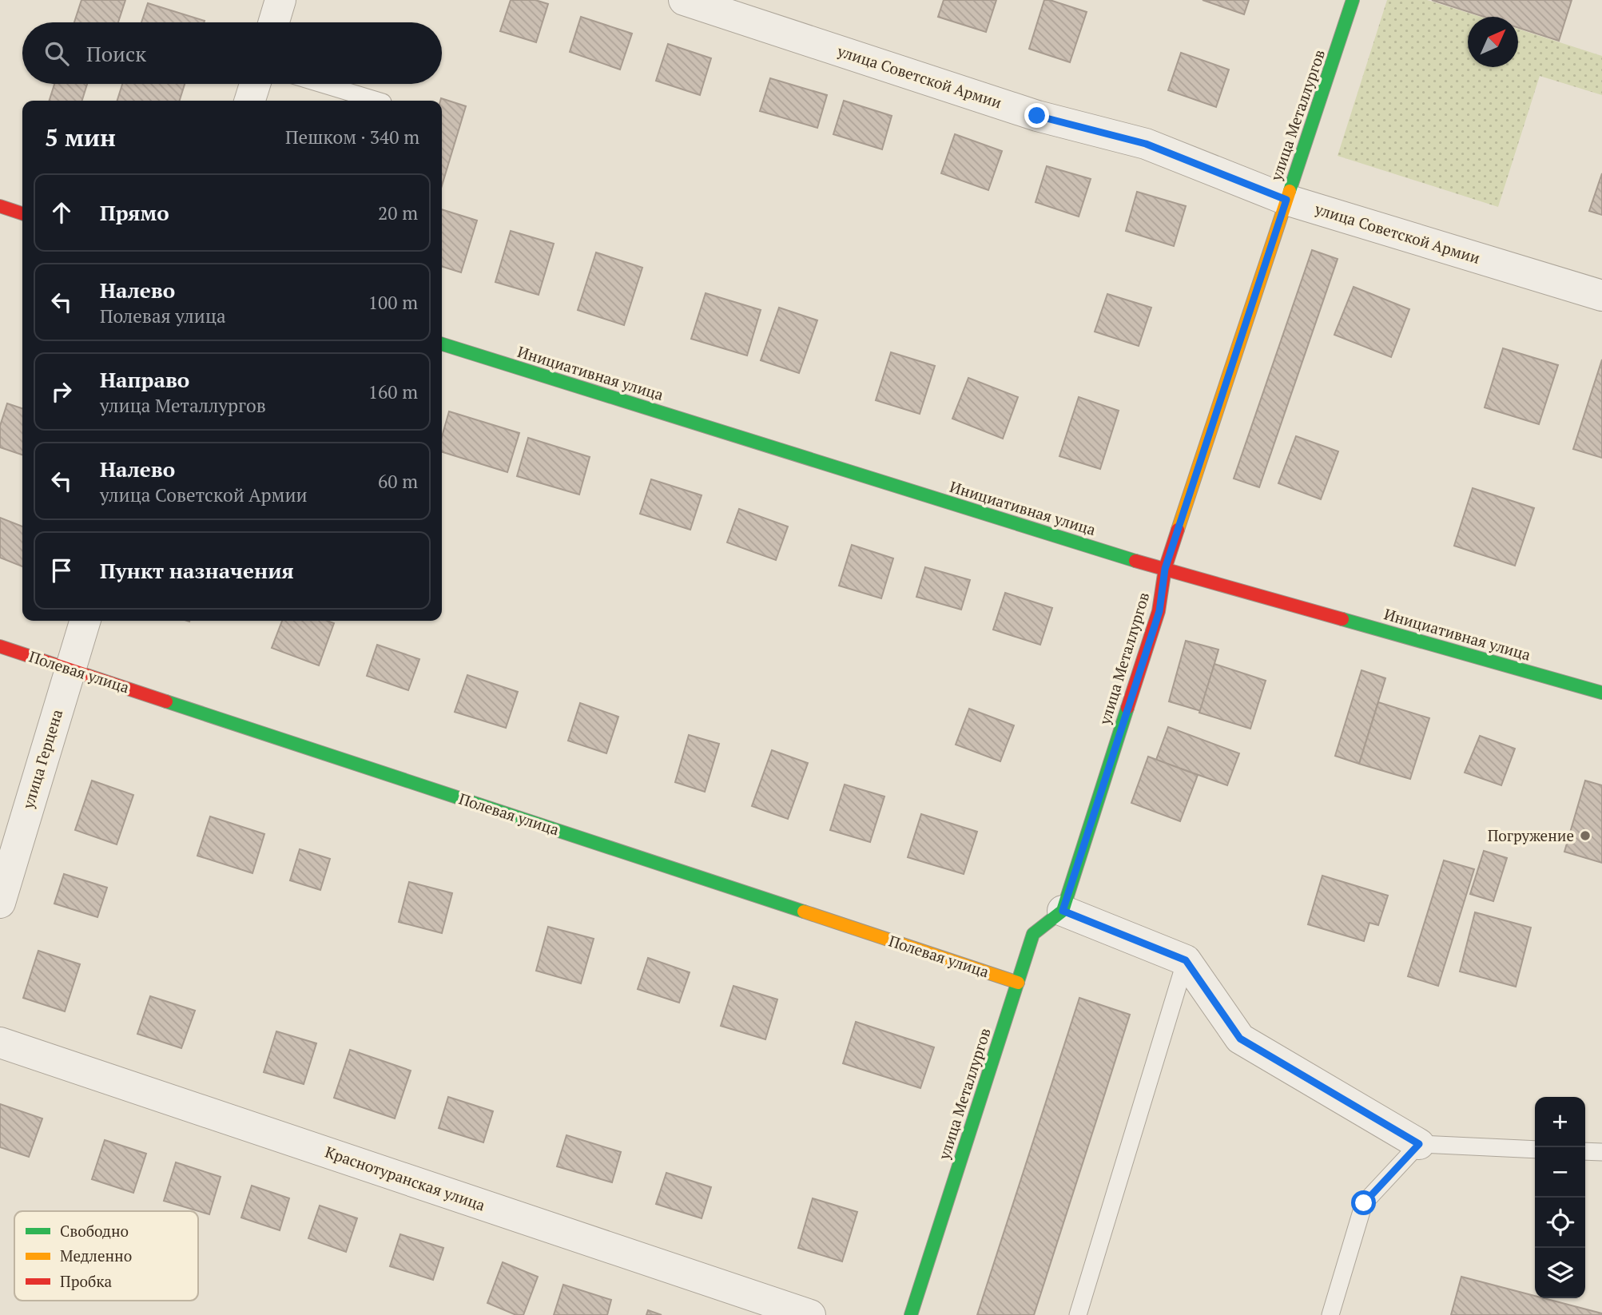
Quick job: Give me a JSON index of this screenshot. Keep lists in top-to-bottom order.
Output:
{
  "streets": {
    "street": [
      "улица Советской Армии",
      "улица Металлургов",
      "Инициативная улица",
      "Полевая улица",
      "улица Герцена",
      "Краснотуранская улица"
    ]
  },
  "crossings": [
    ["улица Советской Армии", "улица Металлургов"],
    ["улица Металлургов", "Инициативная улица"],
    ["улица Металлургов", "Полевая улица"],
    ["Полевая улица", "улица Герцена"]
  ],
  "places": ["Погружение"],
  "legend": ["Свободно", "Медленно", "Пробка"],
  "north": "top right",
  "page": {
    "search": "Поиск",
    "heading": ["5 мин", "Пешком · 340 m"],
    "list": [
      ["Прямо", "20 m"],
      ["Налево", "Полевая улица", "100 m"],
      ["Направо", "улица Металлургов", "160 m"],
      ["Налево", "улица Советской Армии", "60 m"],
      "Пункт назначения"
    ],
    "map_buttons": ["+", "−"]
  }
}
